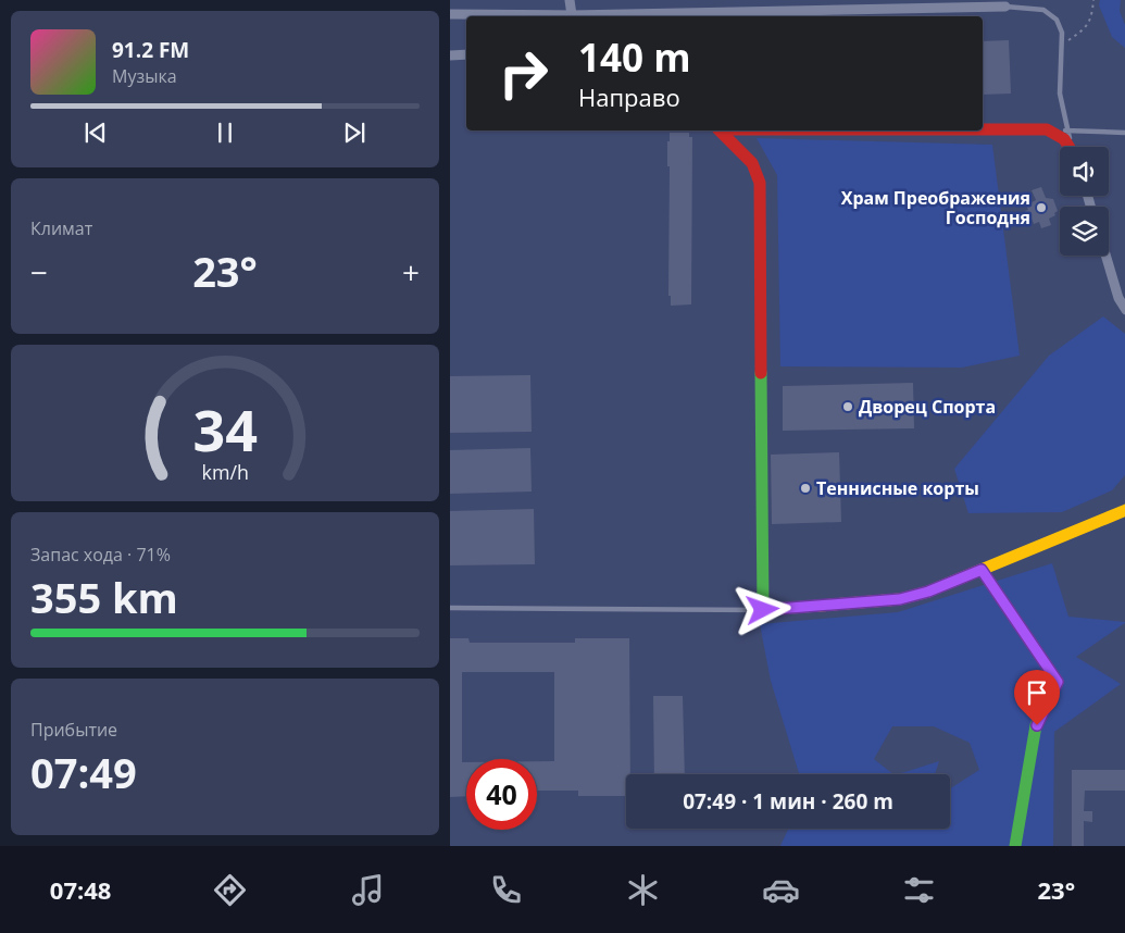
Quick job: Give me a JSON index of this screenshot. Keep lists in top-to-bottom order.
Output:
{
  "places": ["Храм Преображения Господня", "Дворец Спорта", "Теннисные корты"],
  "page": {
    "turn": ["140 m", "Направо"],
    "song": ["91.2 FM", "Музыка"],
    "tile": [
      "Климат",
      ["Запас хода · 71%", "355 km"],
      ["Прибытие", "07:49"]
    ],
    "heat": ["−", "23°", "+"],
    "limit": "40",
    "trip": "07:49 · 1 мин · 260 m",
    "tabs": ["07:48", "23°"],
    "gauge": ["34", "km/h"]
  }
}
